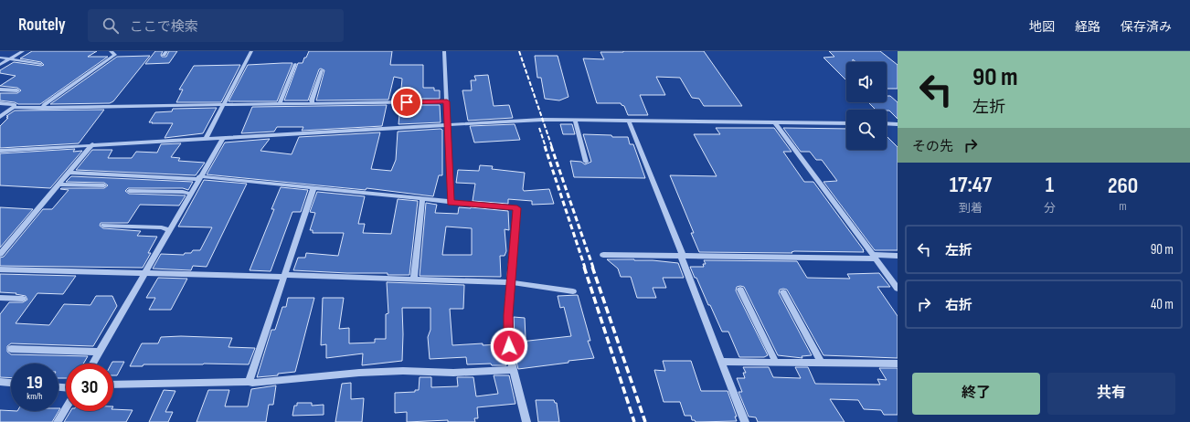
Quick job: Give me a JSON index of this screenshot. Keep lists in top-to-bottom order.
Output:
{
  "page": {
    "header": "Routely",
    "search": "ここで検索",
    "nav": ["地図", "経路", "保存済み"],
    "turn": ["90 m", "左折"],
    "then": "その先",
    "eta": [
      "17:47",
      "到着",
      "1",
      "分",
      "260",
      "m"
    ],
    "list": [
      {
        "name": "左折",
        "value": "90 m"
      },
      {
        "name": "右折",
        "value": "40 m"
      }
    ],
    "speed": "19 km/h",
    "limit": "30",
    "buttons": ["終了", "共有"]
  }
}
